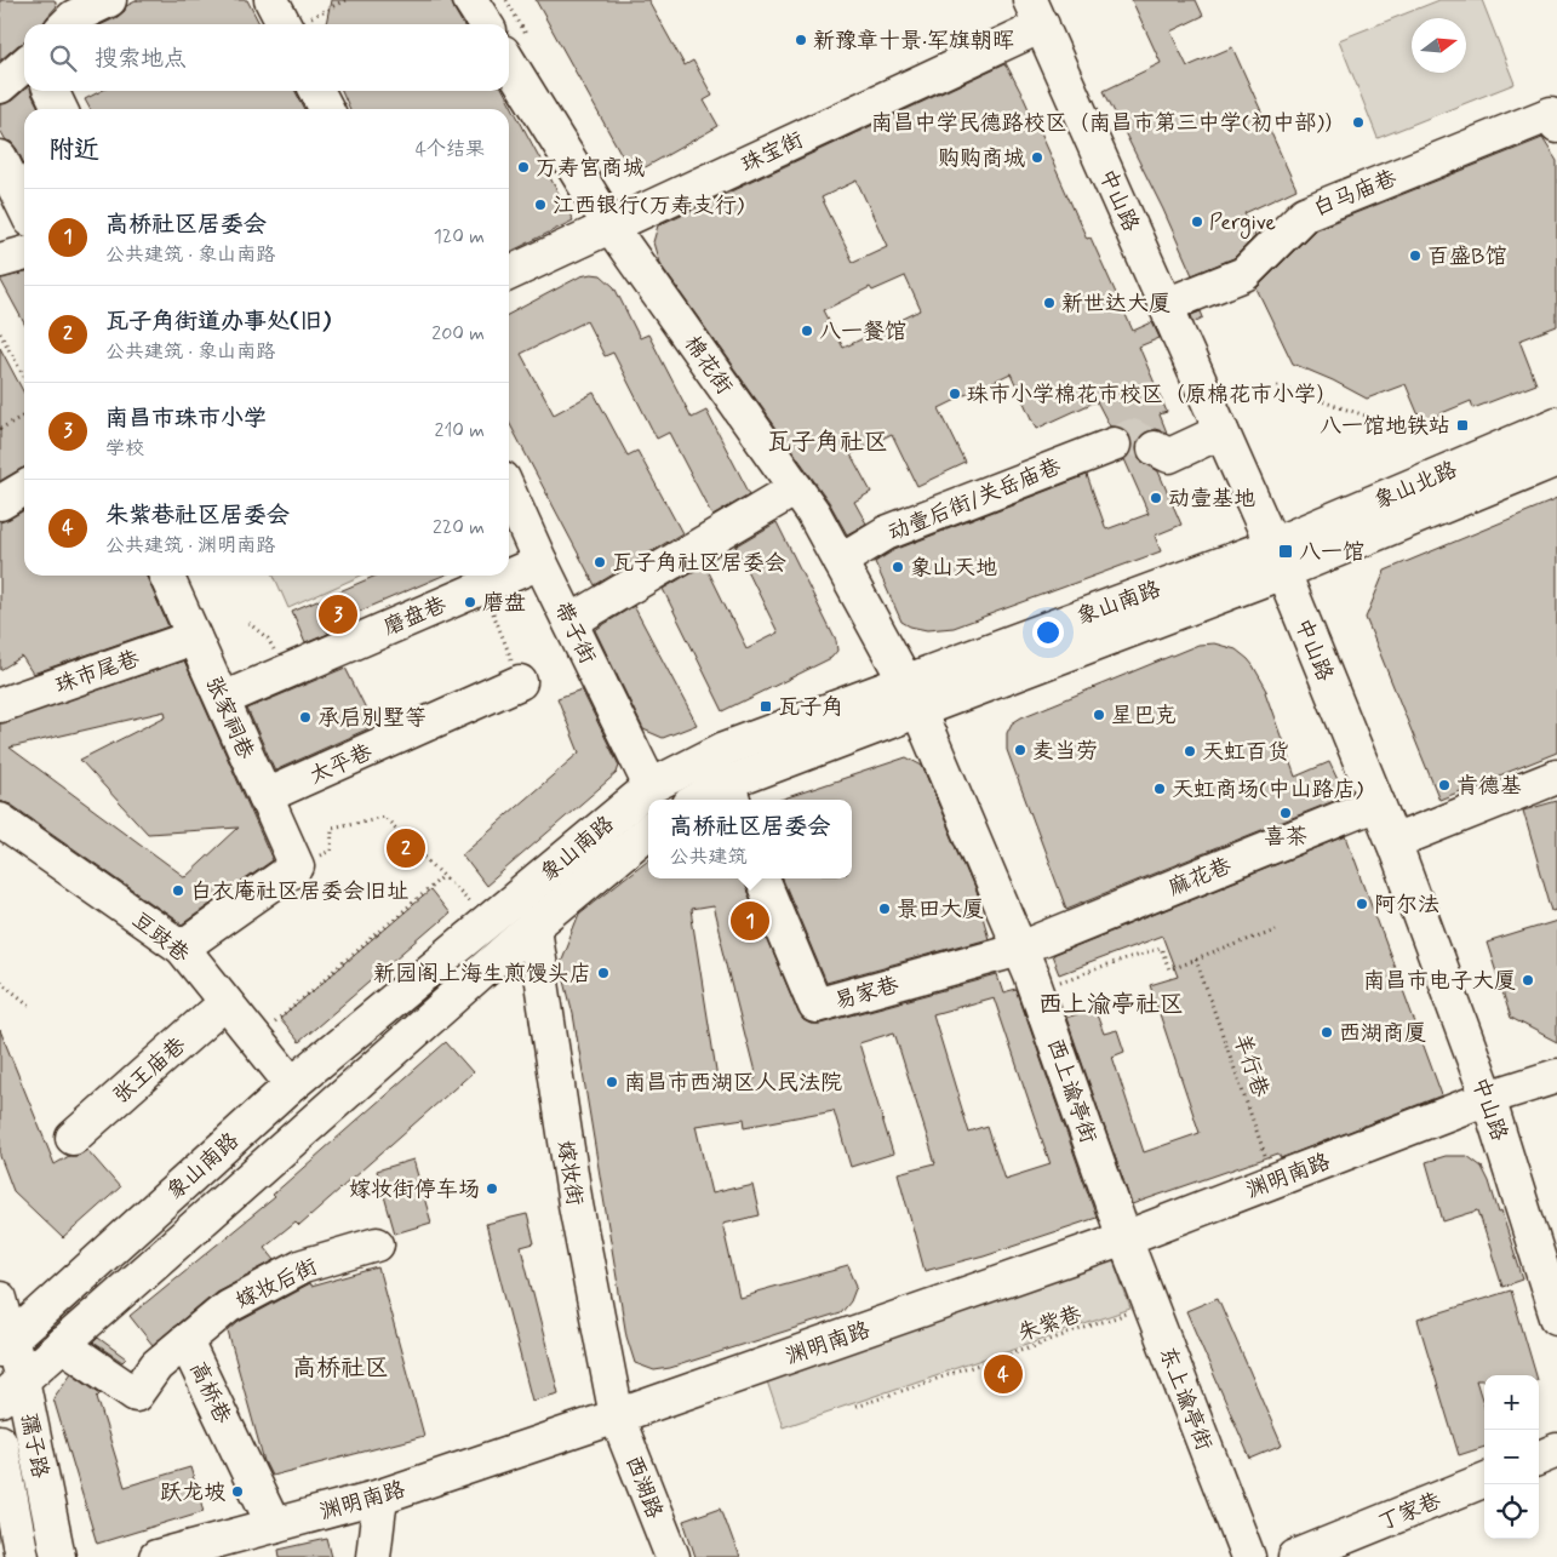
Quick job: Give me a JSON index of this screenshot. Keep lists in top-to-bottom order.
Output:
{
  "streets": {
    "main road": [
      "珠宝街",
      "白马庙巷",
      "中山路",
      "棉花街",
      "象山北路",
      "动壹后街/关岳庙巷",
      "象山南路",
      "磨盘巷",
      "带子街",
      "珠市尾巷",
      "张家祠巷",
      "太平巷",
      "麻花巷",
      "豆豉巷",
      "易家巷",
      "张王庙巷",
      "西上谕亭街",
      "嫁妆街",
      "渊明南路",
      "嫁妆后街",
      "高桥巷",
      "东上谕亭街",
      "孺子路",
      "西湖路",
      "丁家巷"
    ],
    "path": ["羊行巷", "朱紫巷"]
  },
  "crossings": [
    ["珠宝街", "中山路"],
    ["珠宝街", "棉花街"],
    ["白马庙巷", "中山路"],
    ["中山路", "象山北路"],
    ["中山路", "象山南路"],
    ["中山路", "麻花巷"],
    ["中山路", "渊明南路"],
    ["棉花街", "动壹后街/关岳庙巷"],
    ["棉花街", "象山南路"],
    ["棉花街", "西上谕亭街"],
    ["象山北路", "象山南路"],
    ["象山南路", "带子街"],
    ["象山南路", "豆豉巷"],
    ["象山南路", "西上谕亭街"],
    ["象山南路", "嫁妆街"],
    ["象山南路", "高桥巷"],
    ["象山南路", "孺子路"],
    ["磨盘巷", "带子街"],
    ["磨盘巷", "张家祠巷"],
    ["珠市尾巷", "张家祠巷"],
    ["张家祠巷", "太平巷"],
    ["麻花巷", "易家巷"],
    ["麻花巷", "西上谕亭街"],
    ["豆豉巷", "张王庙巷"],
    ["易家巷", "西上谕亭街"],
    ["羊行巷", "渊明南路"],
    ["西上谕亭街", "渊明南路"],
    ["西上谕亭街", "东上谕亭街"],
    ["嫁妆街", "渊明南路"],
    ["嫁妆街", "西湖路"],
    ["渊明南路", "高桥巷"],
    ["渊明南路", "东上谕亭街"],
    ["渊明南路", "西湖路"],
    ["嫁妆后街", "高桥巷"],
    ["朱紫巷", "东上谕亭街"]
  ],
  "districts": ["瓦子角社区", "西上渝亭社区", "高桥社区"],
  "places": {
    "other": [
      "新豫章十景·军旗朝晖",
      "南昌中学民德路校区（南昌市第三中学(初中部)）",
      "购购商城",
      "万寿宫商城",
      "江西银行(万寿支行)",
      "Pergive",
      "百盛B馆",
      "新世达大厦",
      "八一餐馆",
      "珠市小学棉花市校区（原棉花市小学）",
      "动壹基地",
      "瓦子角社区居委会",
      "象山天地",
      "磨盘",
      "星巴克",
      "承启别墅等",
      "麦当劳",
      "天虹百货",
      "肯德基",
      "天虹商场(中山路店)",
      "喜茶",
      "白衣庵社区居委会旧址",
      "阿尔法",
      "景田大厦",
      "新园阁上海生煎馒头店",
      "南昌市电子大厦",
      "西湖商厦",
      "南昌市西湖区人民法院",
      "嫁妆街停车场",
      "跃龙坡"
    ],
    "transit": ["八一馆地铁站", "八一馆", "瓦子角"]
  },
  "north": "right",
  "page": {
    "search": "搜索地点",
    "heading": ["附近", "4个结果"],
    "list": [
      {
        "mark": "1",
        "name": "高桥社区居委会",
        "note": "公共建筑 · 象山南路",
        "value": "120 m"
      },
      {
        "mark": "2",
        "name": "瓦子角街道办事处(旧)",
        "note": "公共建筑 · 象山南路",
        "value": "200 m"
      },
      {
        "mark": "3",
        "name": "南昌市珠市小学",
        "note": "学校",
        "value": "210 m"
      },
      {
        "mark": "4",
        "name": "朱紫巷社区居委会",
        "note": "公共建筑 · 渊明南路",
        "value": "220 m"
      }
    ],
    "pins": [
      "3",
      "2",
      "1",
      "4"
    ],
    "popup": ["高桥社区居委会", "公共建筑"],
    "map_buttons": ["+", "−"]
  }
}
